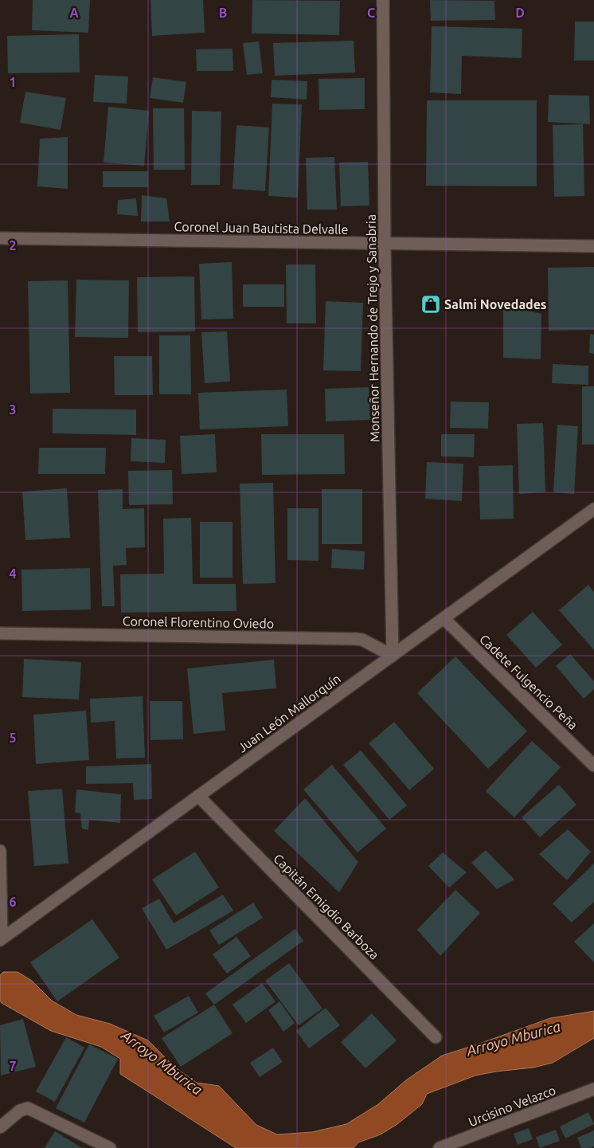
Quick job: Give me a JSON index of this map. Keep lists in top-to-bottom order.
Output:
{
  "streets": {
    "street": [
      "Coronel Juan Bautista Delvalle",
      "Monseñor Hernando de Trejo y Sanabria",
      "Coronel Florentino Oviedo",
      "Cadete Fulgencio Peña",
      "Juan León Mallorquín",
      "Capitán Emigdio Barboza",
      "Urcisino Velazco"
    ]
  },
  "crossings": [
    ["Coronel Juan Bautista Delvalle", "Monseñor Hernando de Trejo y Sanabria"],
    ["Monseñor Hernando de Trejo y Sanabria", "Coronel Florentino Oviedo"],
    ["Monseñor Hernando de Trejo y Sanabria", "Juan León Mallorquín"],
    ["Coronel Florentino Oviedo", "Juan León Mallorquín"],
    ["Cadete Fulgencio Peña", "Juan León Mallorquín"],
    ["Juan León Mallorquín", "Capitán Emigdio Barboza"]
  ],
  "water": ["Arroyo Mburica"],
  "places": {
    "shop": ["Salmi Novedades"]
  },
  "grid": {
    "columns": [
      "A",
      "B",
      "C",
      "D"
    ],
    "rows": [
      "1",
      "2",
      "3",
      "4",
      "5",
      "6",
      "7"
    ]
  }
}
